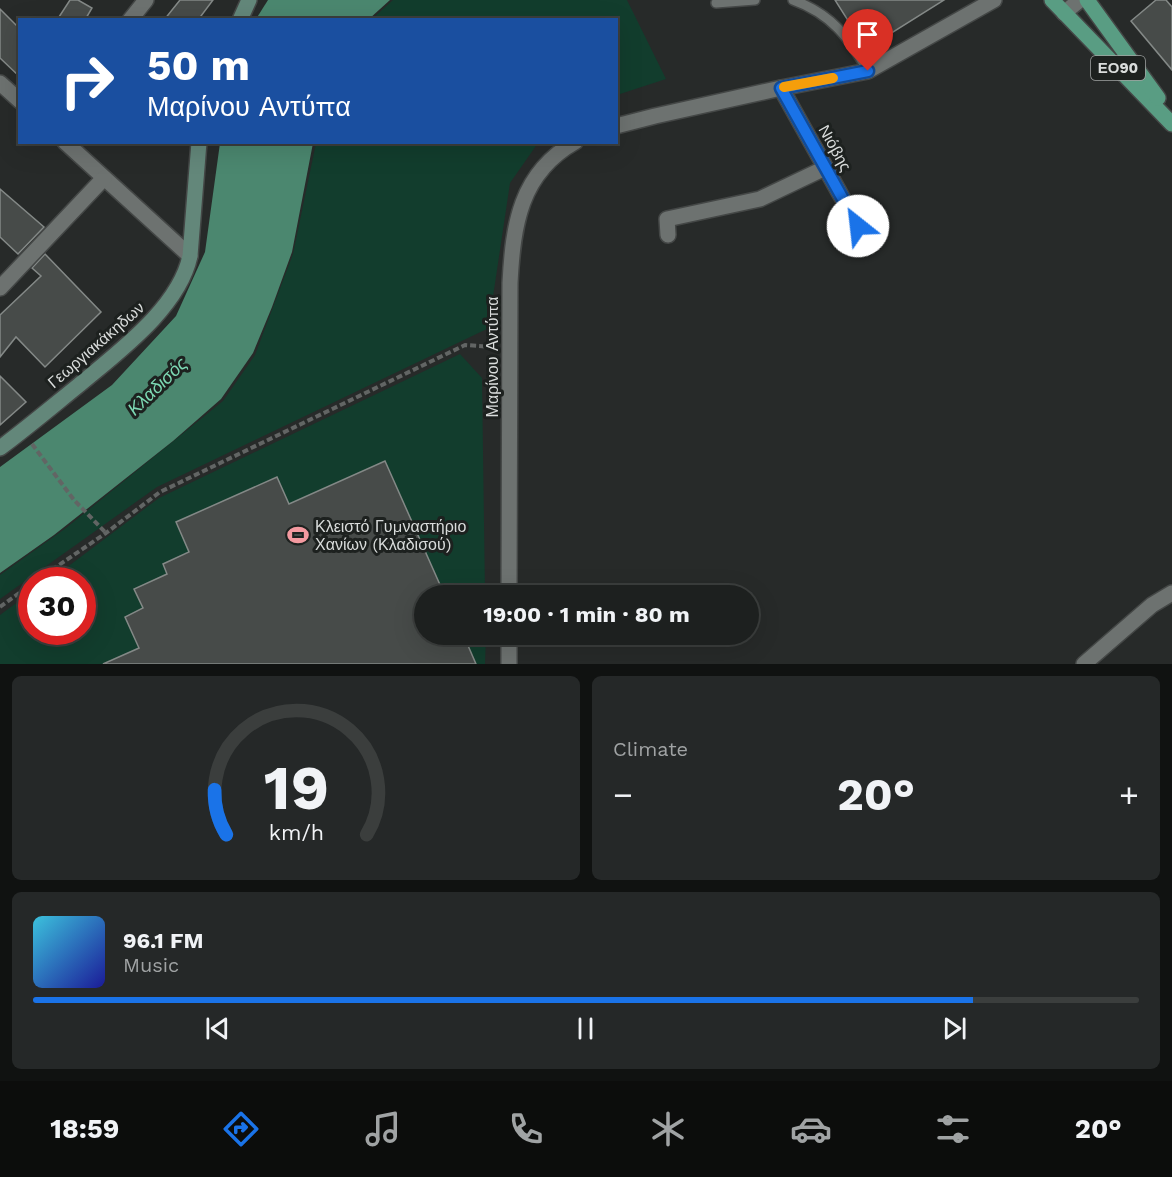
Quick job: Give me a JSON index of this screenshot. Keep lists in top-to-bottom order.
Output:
{
  "streets": {
    "main road": ["ΕΟ90"],
    "street": ["Νιόβης", "Γεωργιακάκηδων", "Μαρίνου Αντύπα"]
  },
  "water": ["Κλαδισός"],
  "places": {
    "sports": ["Κλειστό Γυμναστήριο Χανίων (Κλαδισού)"]
  },
  "page": {
    "turn": ["50 m", "Μαρίνου Αντύπα"],
    "limit": "30",
    "trip": "19:00 · 1 min · 80 m",
    "tile": "Climate",
    "heat": ["−", "20°", "+"],
    "song": ["96.1 FM", "Music"],
    "tabs": ["18:59", "20°"],
    "gauge": ["19", "km/h"]
  }
}
